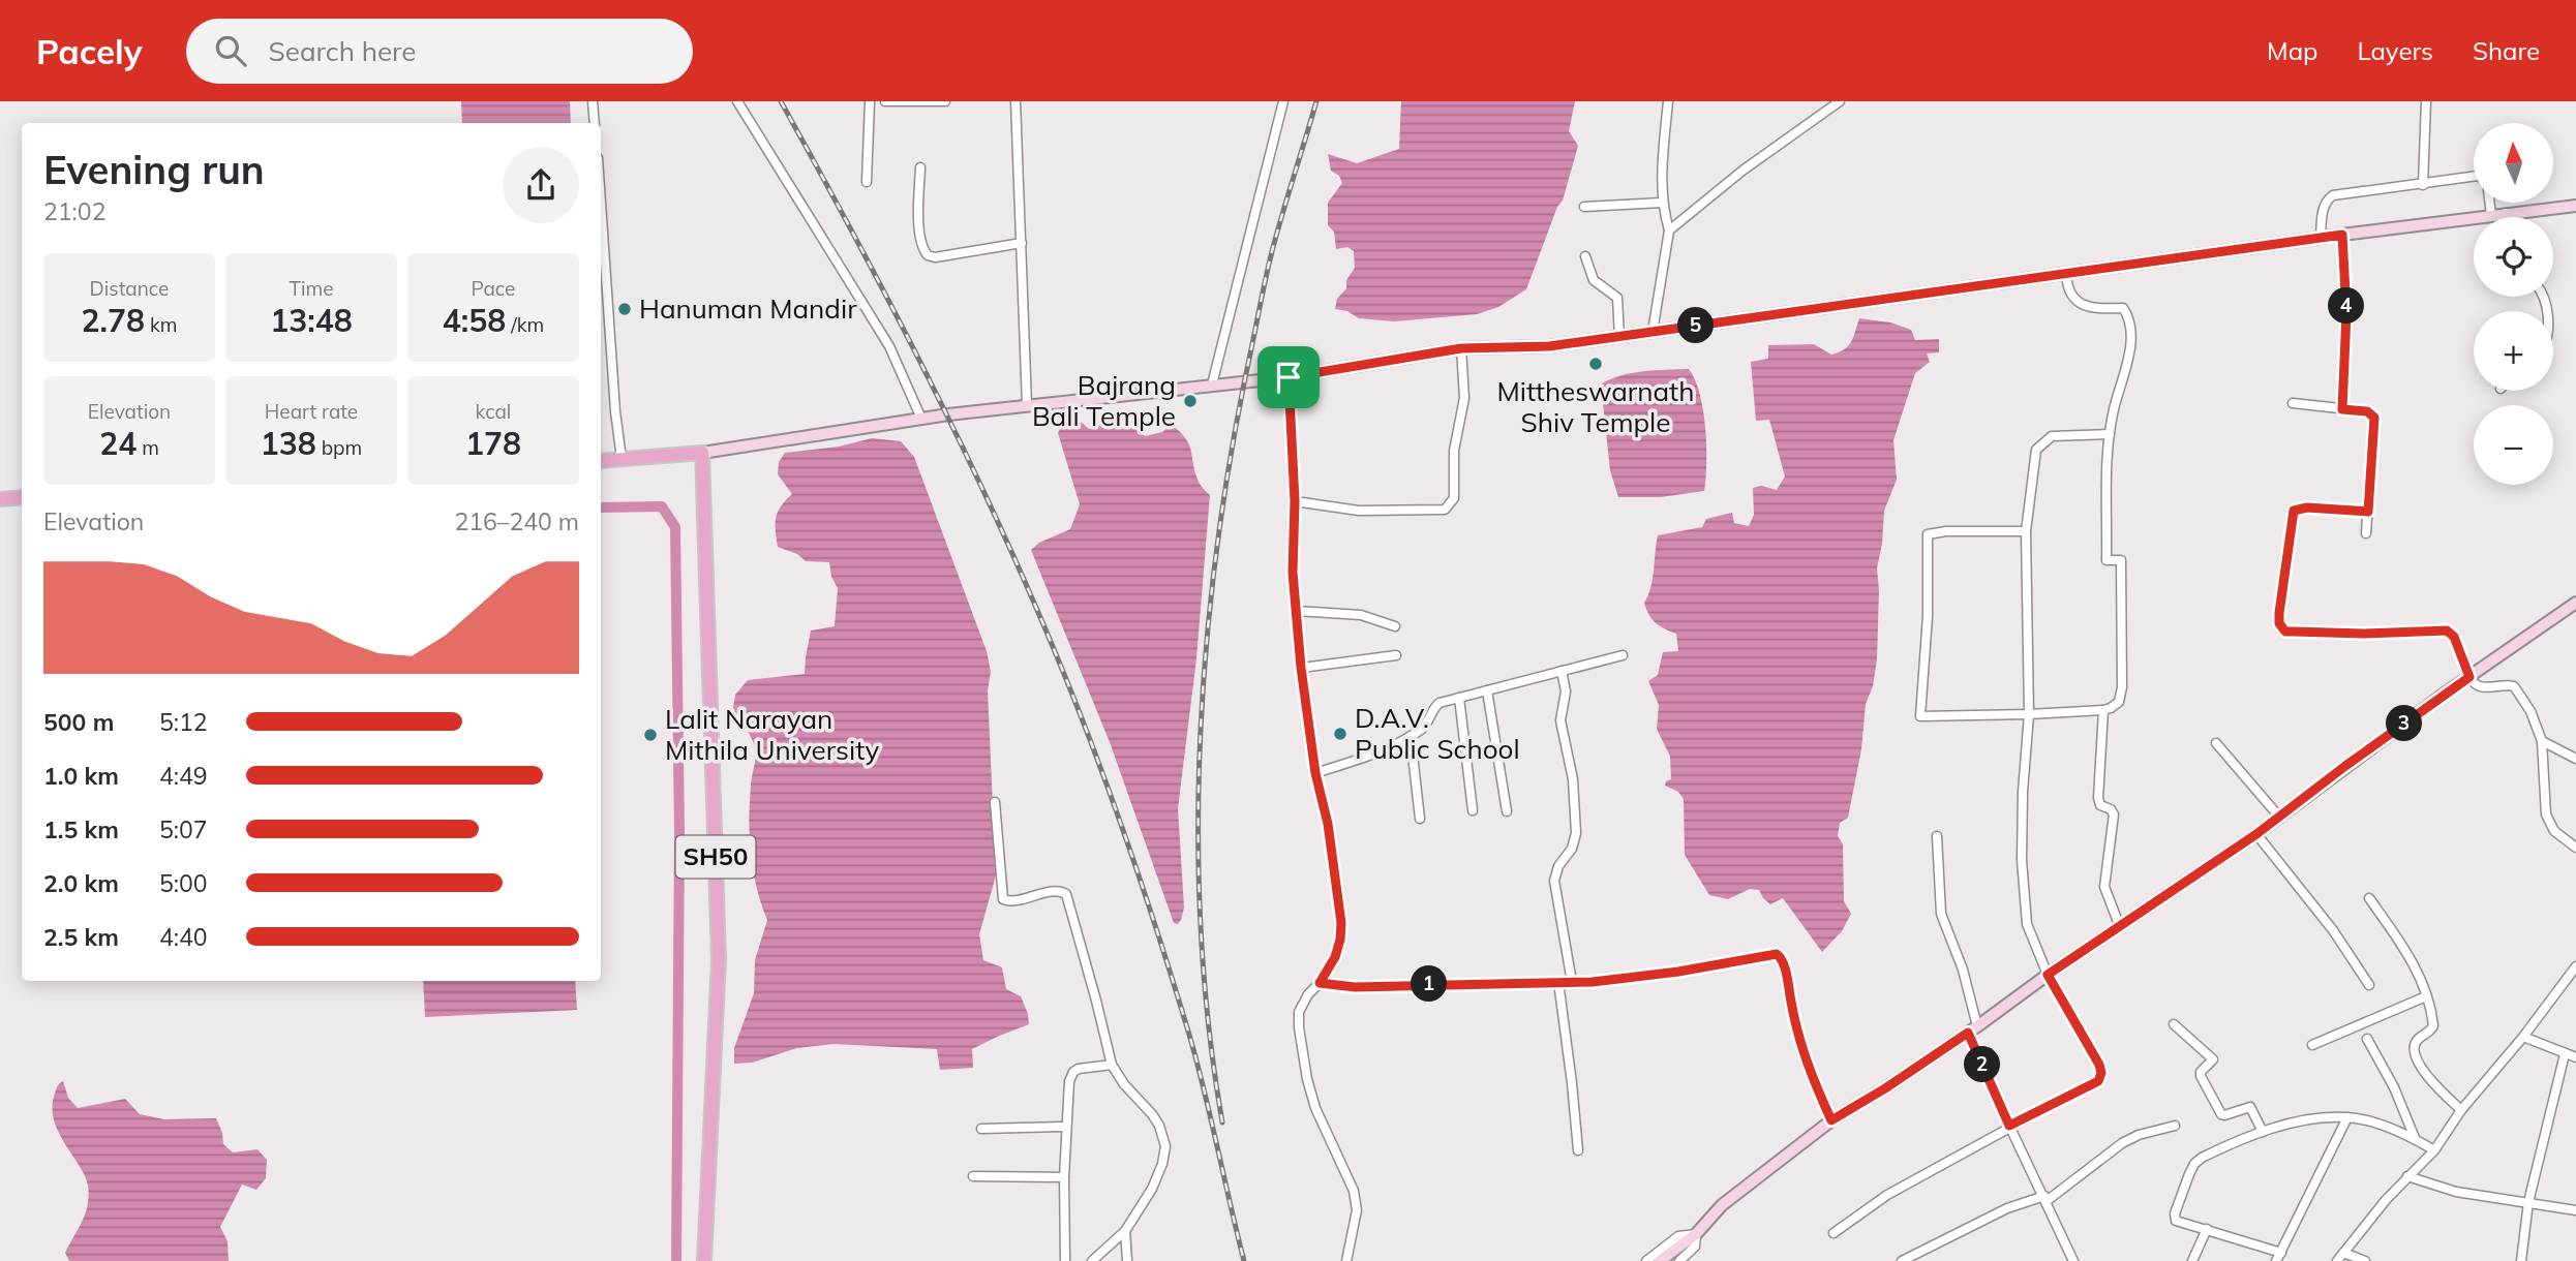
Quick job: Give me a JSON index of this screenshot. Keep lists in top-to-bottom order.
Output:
{
  "streets": {
    "main road": ["SH50"]
  },
  "places": [
    "Hanuman Mandir",
    "Mittheswarnath Shiv Temple",
    "Bajrang Bali Temple",
    "D.A.V. Public School",
    "Lalit Narayan Mithila University"
  ],
  "north": "top",
  "page": {
    "header": "Pacely",
    "search": "Search here",
    "nav": ["Map", "Layers", "Share"],
    "map_buttons": ["+", "−"],
    "heading": ["Evening run", "21:02"],
    "stats": [
      ["Distance", "2.78 km"],
      ["Time", "13:48"],
      ["Pace", "4:58 /km"],
      ["Elevation", "24 m"],
      ["Heart rate", "138 bpm"],
      ["kcal", "178"]
    ],
    "pins": [
      "4",
      "5",
      "3",
      "1",
      "2"
    ],
    "chart": ["Elevation", "216–240 m"],
    "list": [
      {
        "name": "500 m",
        "note": "5:12"
      },
      {
        "name": "1.0 km",
        "note": "4:49"
      },
      {
        "name": "1.5 km",
        "note": "5:07"
      },
      {
        "name": "2.0 km",
        "note": "5:00"
      },
      {
        "name": "2.5 km",
        "note": "4:40"
      }
    ]
  }
}
